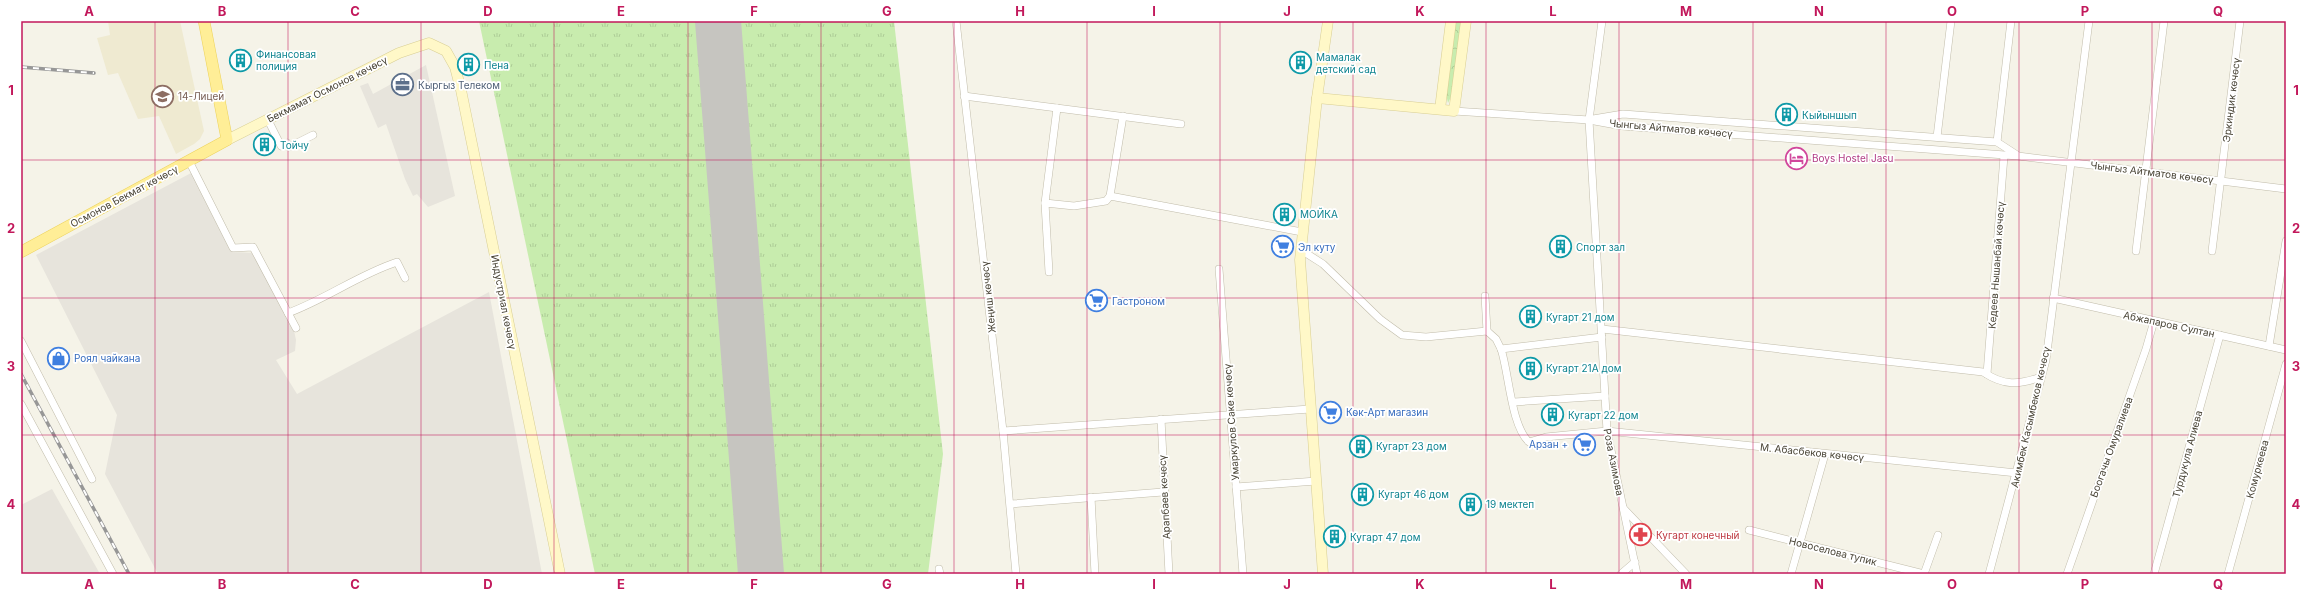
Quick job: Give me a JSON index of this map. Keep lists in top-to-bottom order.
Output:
{
  "streets": {
    "main road": ["Бекмамат Осмонов көчөсү", "Осмонов Бекмат көчөсү", "Индустриал көчөсү"],
    "street": [
      "Эркиндик көчөсү",
      "Чынгыз Айтматов көчөсү",
      "Кедеев Нышанбай көчөсү",
      "Жеңиш көчөсү",
      "Абжапаров Султан",
      "Акимбек Касымбеков көчөсү",
      "Умаркулов Саке көчөсү",
      "Боогачы Омуралиева",
      "М. Абасбеков көчөсү",
      "Турдукула Алиева",
      "Роза Азимова",
      "Комуркеева",
      "Арапбаев көчөсү",
      "Новоселова тупик"
    ]
  },
  "crossings": [
    ["Бекмамат Осмонов көчөсү", "Осмонов Бекмат көчөсү"],
    ["Бекмамат Осмонов көчөсү", "Индустриал көчөсү"],
    ["Эркиндик көчөсү", "Чынгыз Айтматов көчөсү"],
    ["Чынгыз Айтматов көчөсү", "Кедеев Нышанбай көчөсү"],
    ["Чынгыз Айтматов көчөсү", "Акимбек Касымбеков көчөсү"],
    ["Чынгыз Айтматов көчөсү", "Роза Азимова"],
    ["Абжапаров Султан", "Акимбек Касымбеков көчөсү"],
    ["Абжапаров Султан", "Боогачы Омуралиева"],
    ["Абжапаров Султан", "Турдукула Алиева"],
    ["Акимбек Касымбеков көчөсү", "М. Абасбеков көчөсү"],
    ["М. Абасбеков көчөсү", "Роза Азимова"]
  ],
  "places": {
    "building": [
      "Финансовая полиция",
      "Мамалак детский сад",
      "Пена",
      "Кыйыншып",
      "Тойчу",
      "МОЙКА",
      "Спорт зал",
      "Кугарт 21 дом",
      "Кугарт 21А дом",
      "Кугарт 22 дом",
      "Кугарт 23 дом",
      "Кугарт 46 дом",
      "19 мектеп",
      "Кугарт 47 дом"
    ],
    "office": ["Кыргыз Телеком"],
    "school or university": ["14-Лицей"],
    "hotel": ["Boys Hostel Jasu"],
    "supermarket": [
      "Эл куту",
      "Гастроном",
      "Көк-Арт магазин",
      "Арзан +"
    ],
    "shop": ["Роял чайкана"],
    "pharmacy": ["Кугарт конечный"]
  },
  "grid": {
    "columns": [
      "A",
      "B",
      "C",
      "D",
      "E",
      "F",
      "G",
      "H",
      "I",
      "J",
      "K",
      "L",
      "M",
      "N",
      "O",
      "P",
      "Q"
    ],
    "rows": [
      "1",
      "2",
      "3",
      "4"
    ]
  }
}
